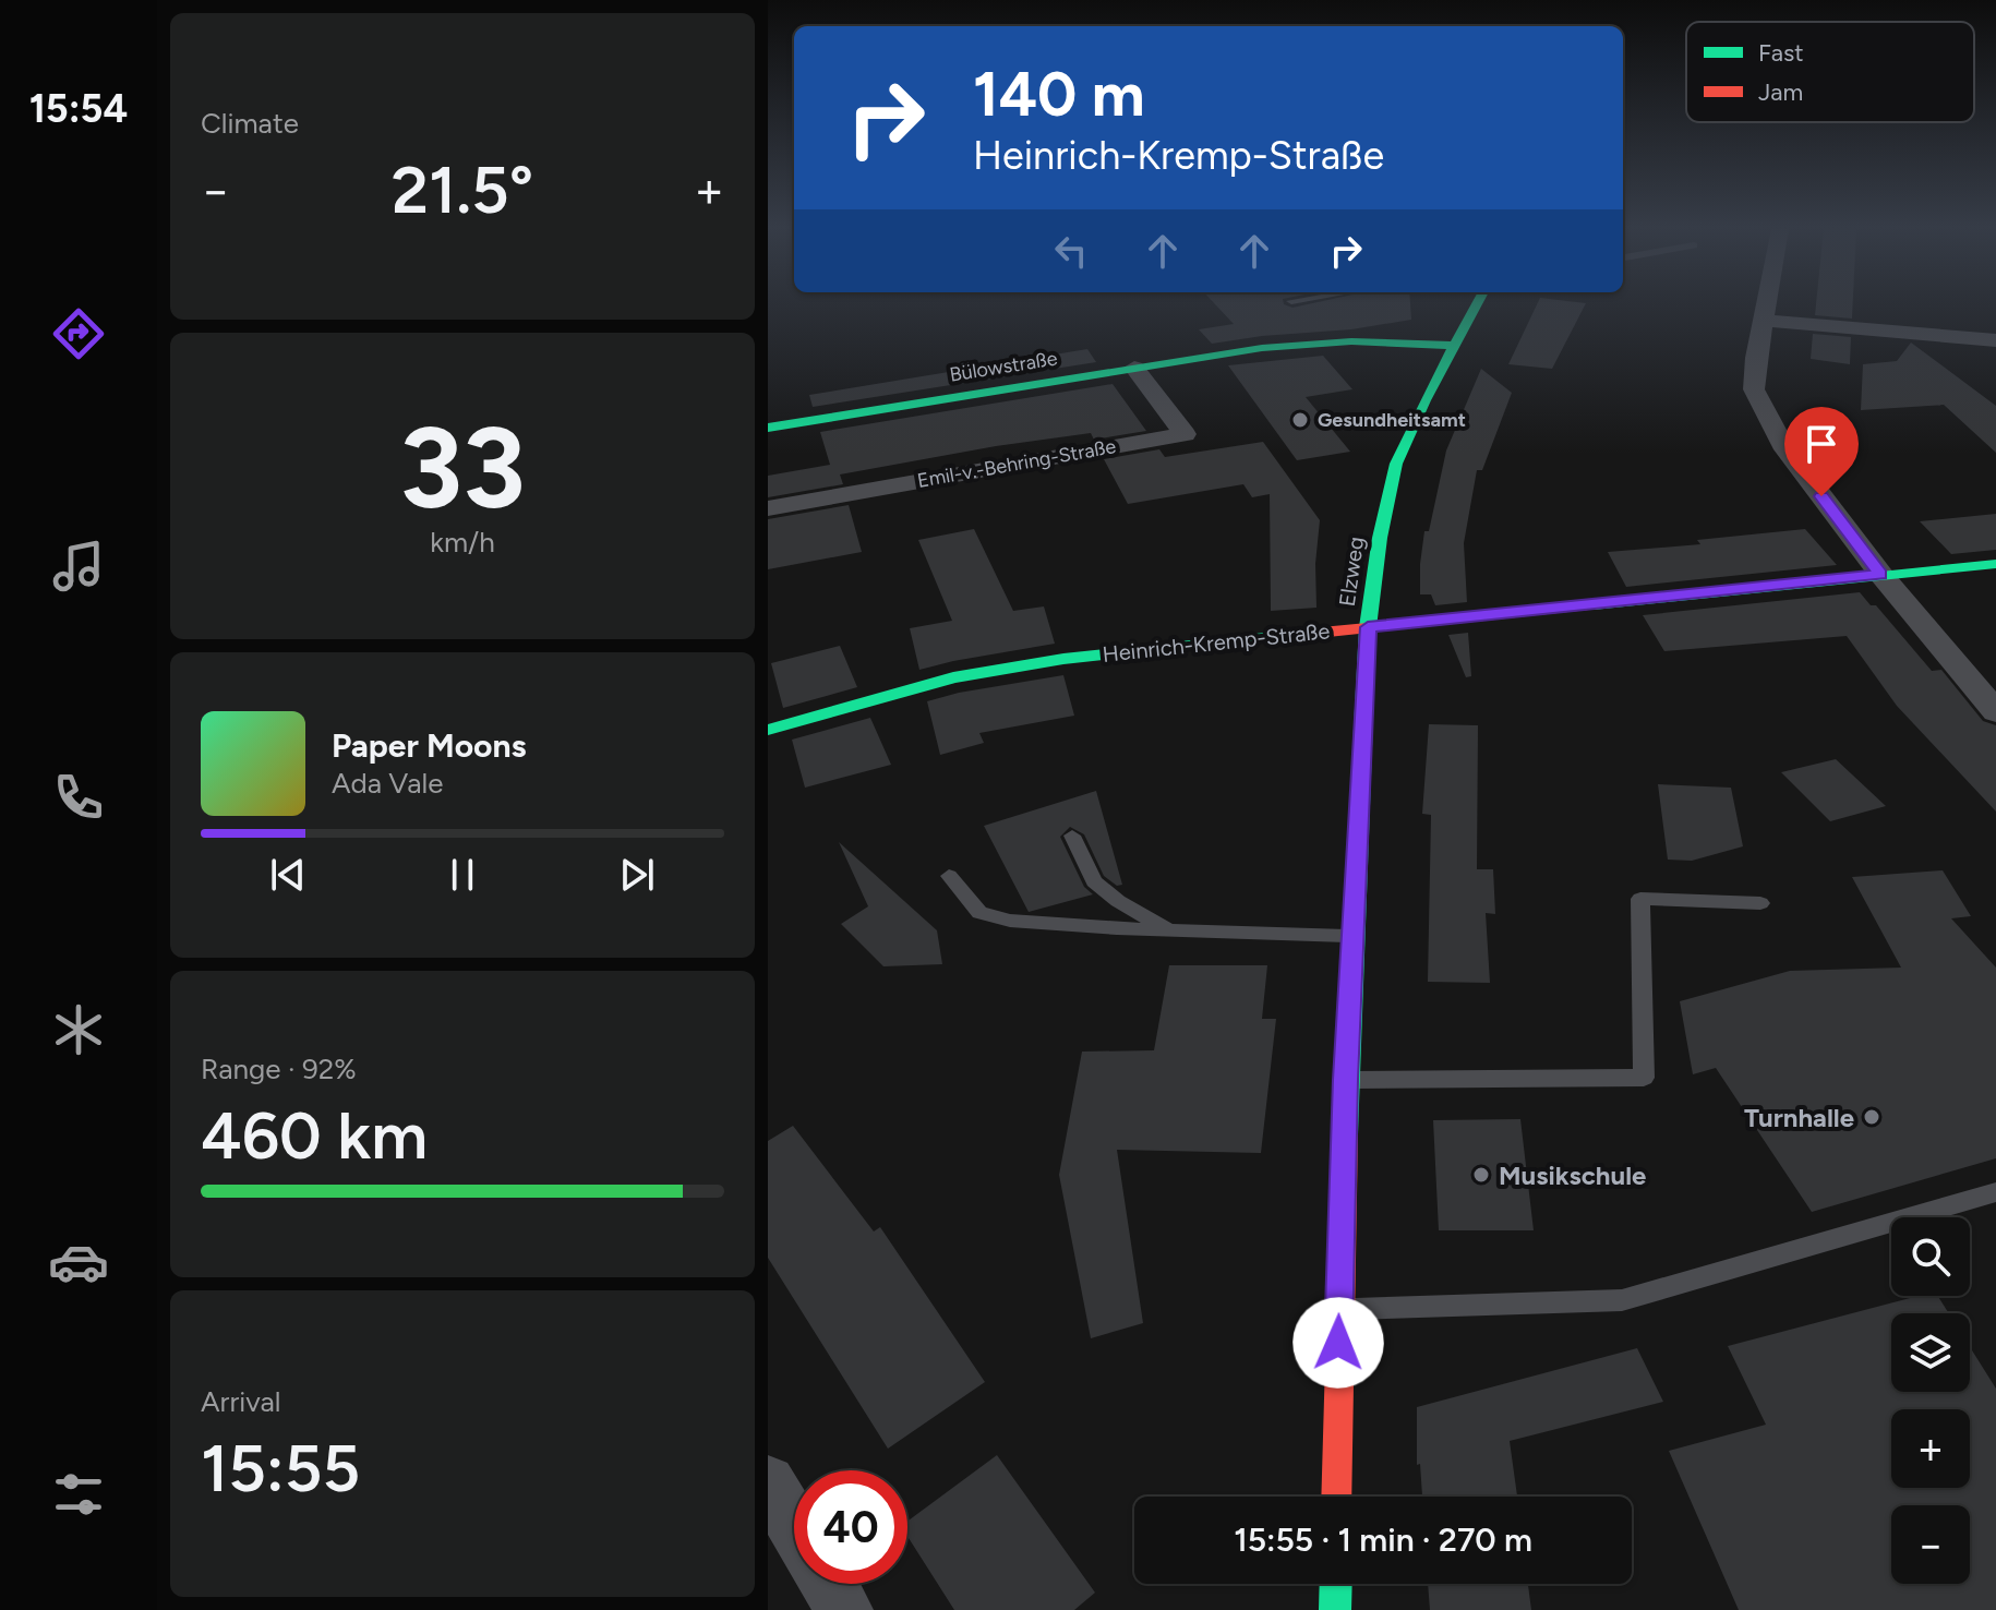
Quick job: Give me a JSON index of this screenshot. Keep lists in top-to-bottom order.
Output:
{
  "streets": {
    "street": [
      "Bülowstraße",
      "Emil-v.-Behring-Straße",
      "Elzweg",
      "Heinrich-Kremp-Straße"
    ]
  },
  "crossings": [
    ["Bülowstraße", "Emil-v.-Behring-Straße"],
    ["Bülowstraße", "Elzweg"],
    ["Elzweg", "Heinrich-Kremp-Straße"]
  ],
  "places": ["Gesundheitsamt", "Turnhalle", "Musikschule"],
  "legend": ["Fast", "Jam"],
  "page": {
    "tabs": "15:54",
    "tile": [
      "Climate",
      ["33", "km/h"],
      ["Range · 92%", "460 km"],
      ["Arrival", "15:55"]
    ],
    "turn": ["140 m", "Heinrich-Kremp-Straße"],
    "heat": ["−", "21.5°", "+"],
    "song": ["Paper Moons", "Ada Vale"],
    "map_buttons": ["+", "−"],
    "limit": "40",
    "trip": "15:55 · 1 min · 270 m"
  }
}
